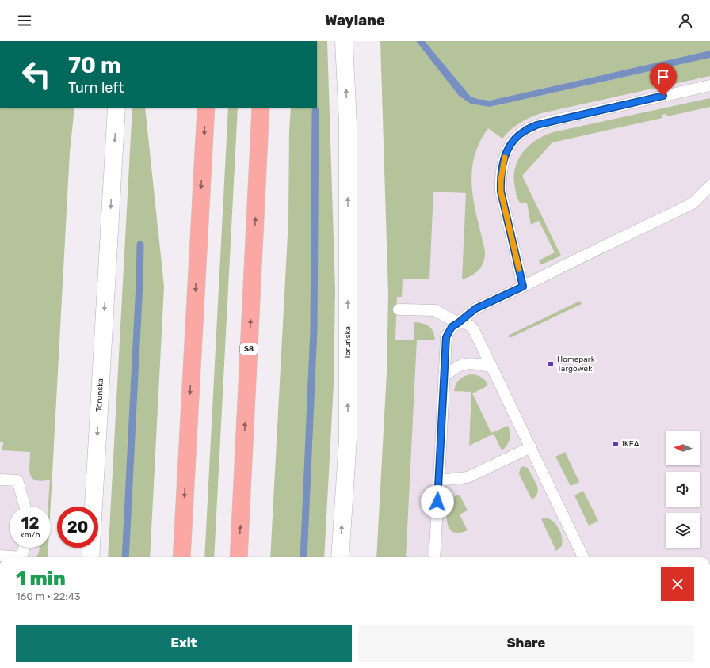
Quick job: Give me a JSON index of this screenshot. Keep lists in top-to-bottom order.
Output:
{
  "streets": {
    "highway": ["S8"],
    "main road": ["Toruńska"]
  },
  "places": ["Homepark Targówek", "IKEA"],
  "north": "left",
  "page": {
    "header": "Waylane",
    "turn": ["70 m", "Turn left"],
    "speed": "12 km/h",
    "limit": "20",
    "heading": ["1 min", "160 m · 22:43"],
    "buttons": ["Exit", "Share"]
  }
}
